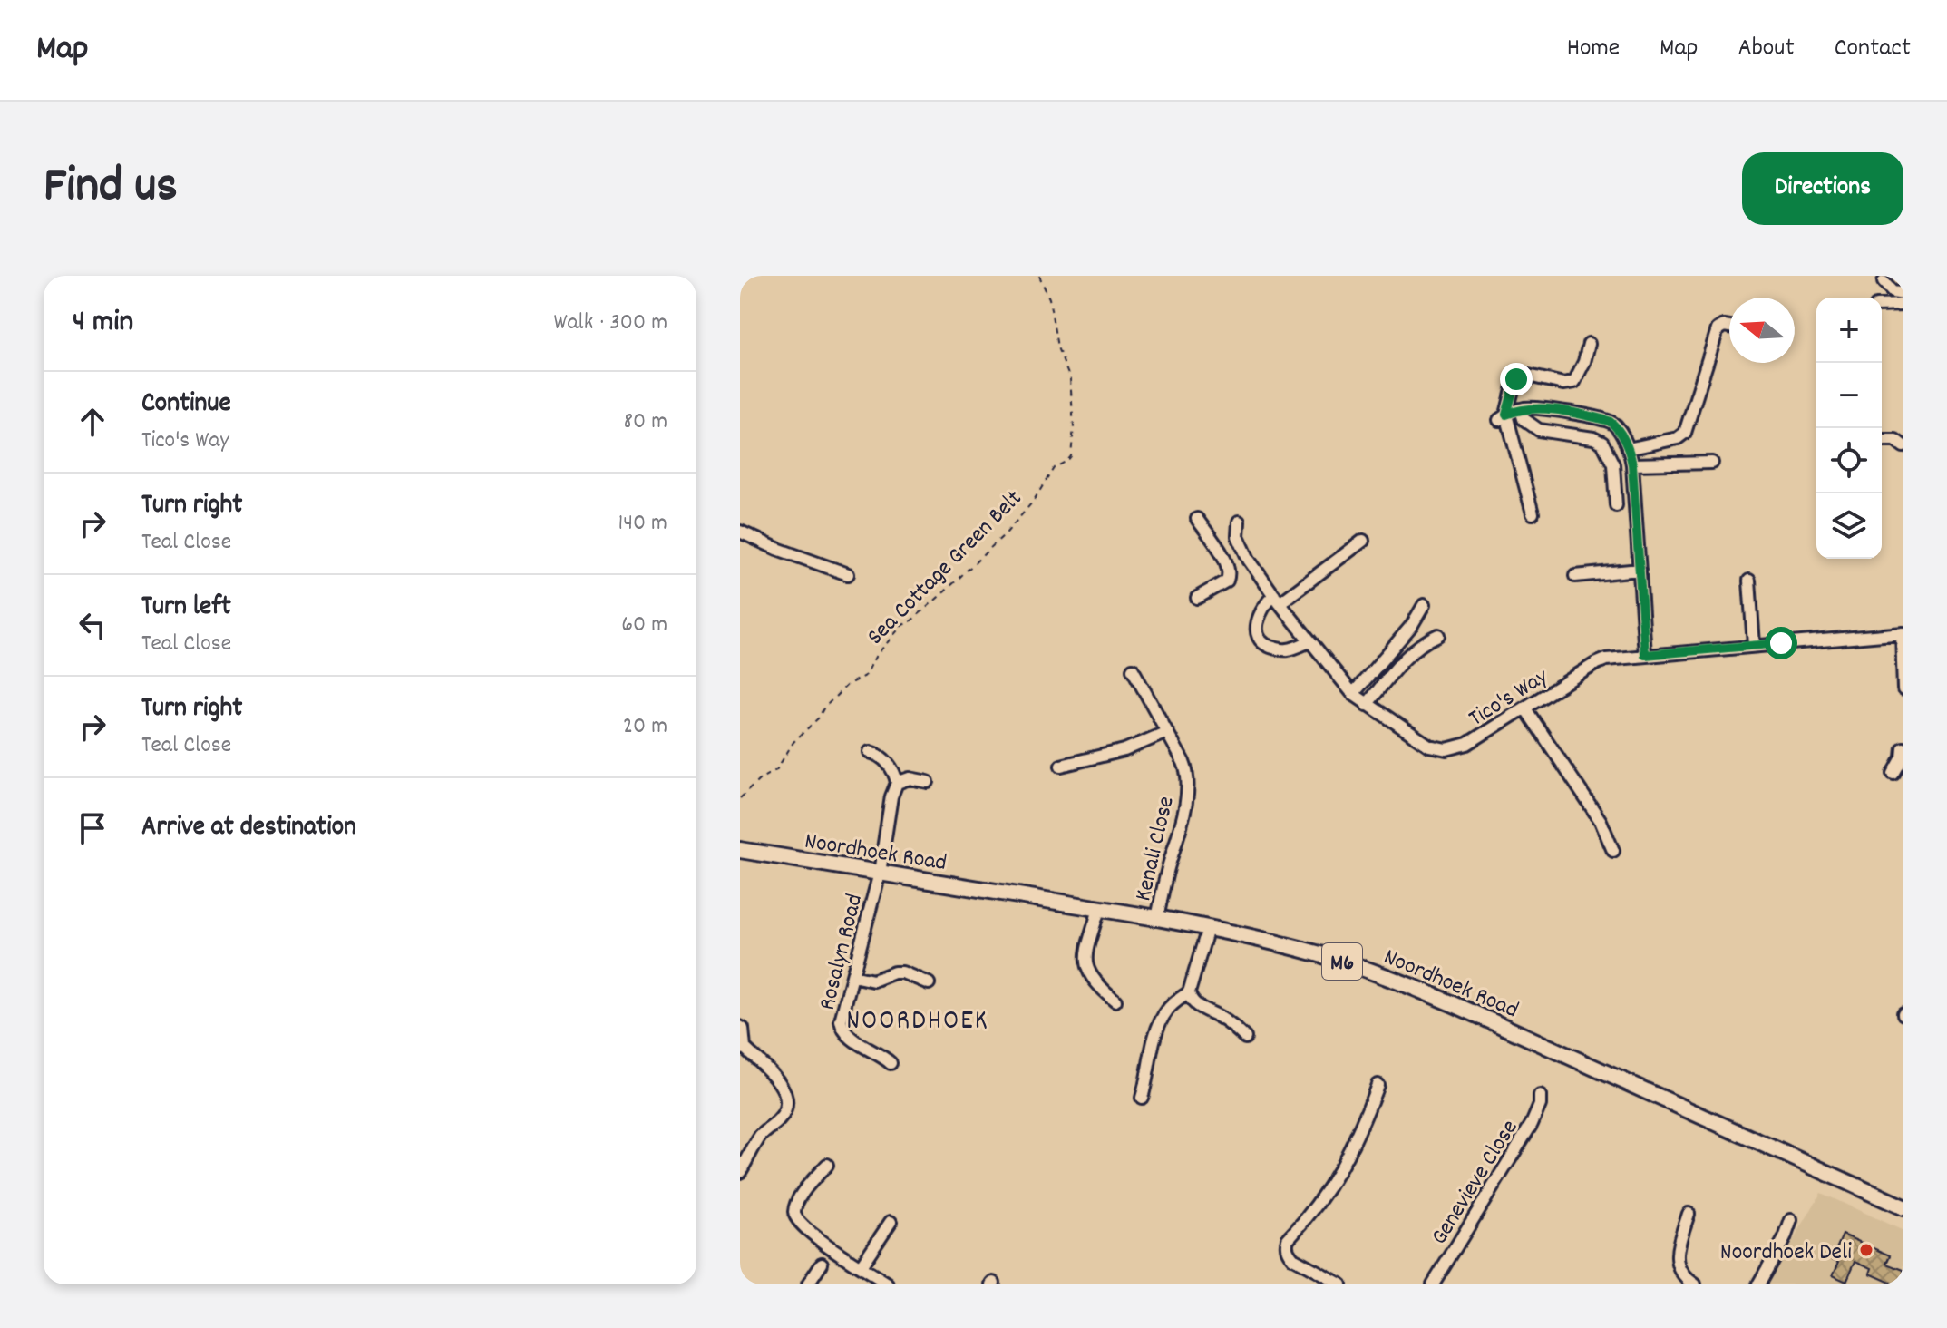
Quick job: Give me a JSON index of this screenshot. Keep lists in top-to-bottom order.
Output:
{
  "streets": {
    "main road": ["Noordhoek Road", "M6"],
    "street": [
      "Tico's Way",
      "Kenali Close",
      "Rosalyn Road",
      "Genevieve Close"
    ],
    "path": ["Sea Cottage Green Belt"]
  },
  "crossings": [
    ["Kenali Close", "Noordhoek Road"],
    ["Noordhoek Road", "Rosalyn Road"]
  ],
  "districts": ["NOORDHOEK"],
  "places": ["Noordhoek Deli"],
  "north": "left",
  "page": {
    "header": "Map",
    "nav": [
      "Home",
      "Map",
      "About",
      "Contact"
    ],
    "title": "Find us",
    "buttons": "Directions",
    "heading": ["4 min", "Walk · 300 m"],
    "map_buttons": ["+", "−"],
    "list": [
      ["Continue", "Tico's Way", "80 m"],
      ["Turn right", "Teal Close", "140 m"],
      ["Turn left", "Teal Close", "60 m"],
      ["Turn right", "Teal Close", "20 m"],
      "Arrive at destination"
    ]
  }
}
